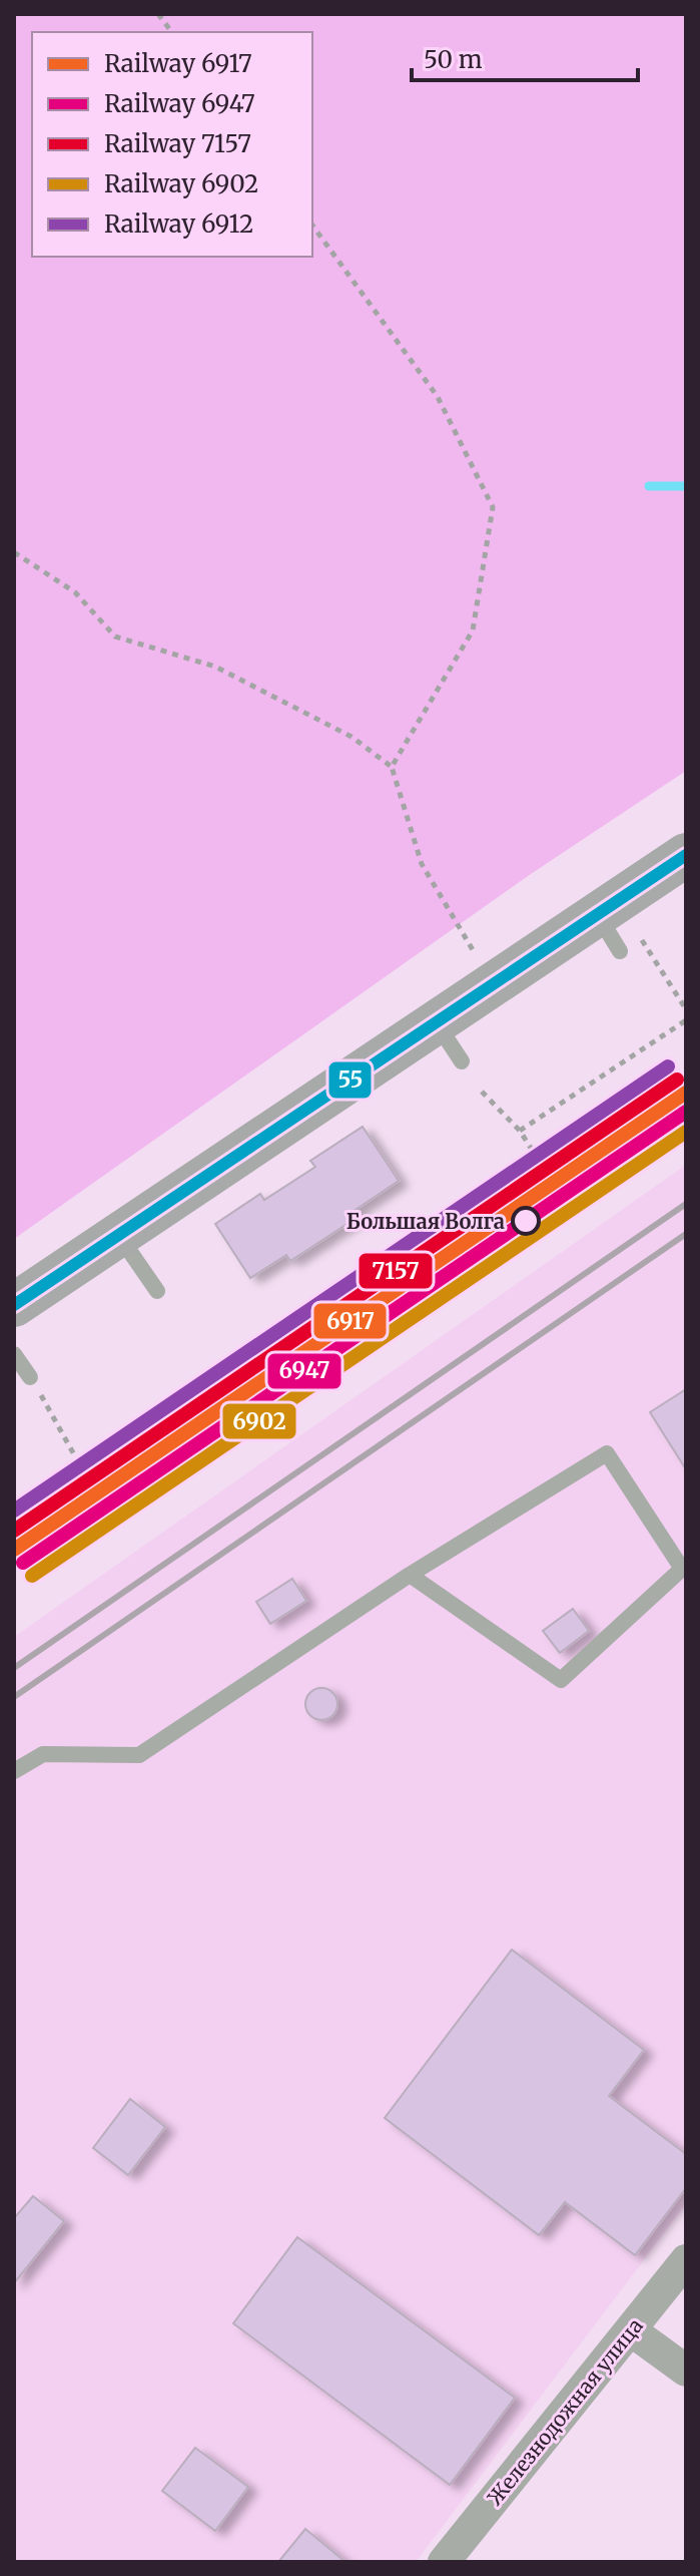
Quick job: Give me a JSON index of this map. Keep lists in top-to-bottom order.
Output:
{
  "streets": {
    "street": ["Железнодожная улица"]
  },
  "places": ["Большая Волга"],
  "lines": [
    "transit line 55",
    "rail line 6912",
    "rail line 7157",
    "rail line 6917",
    "rail line 6947",
    "rail line 6902"
  ],
  "legend": [
    "Railway 6917",
    "Railway 6947",
    "Railway 7157",
    "Railway 6902",
    "Railway 6912"
  ],
  "scale_bar": "50 m"
}
